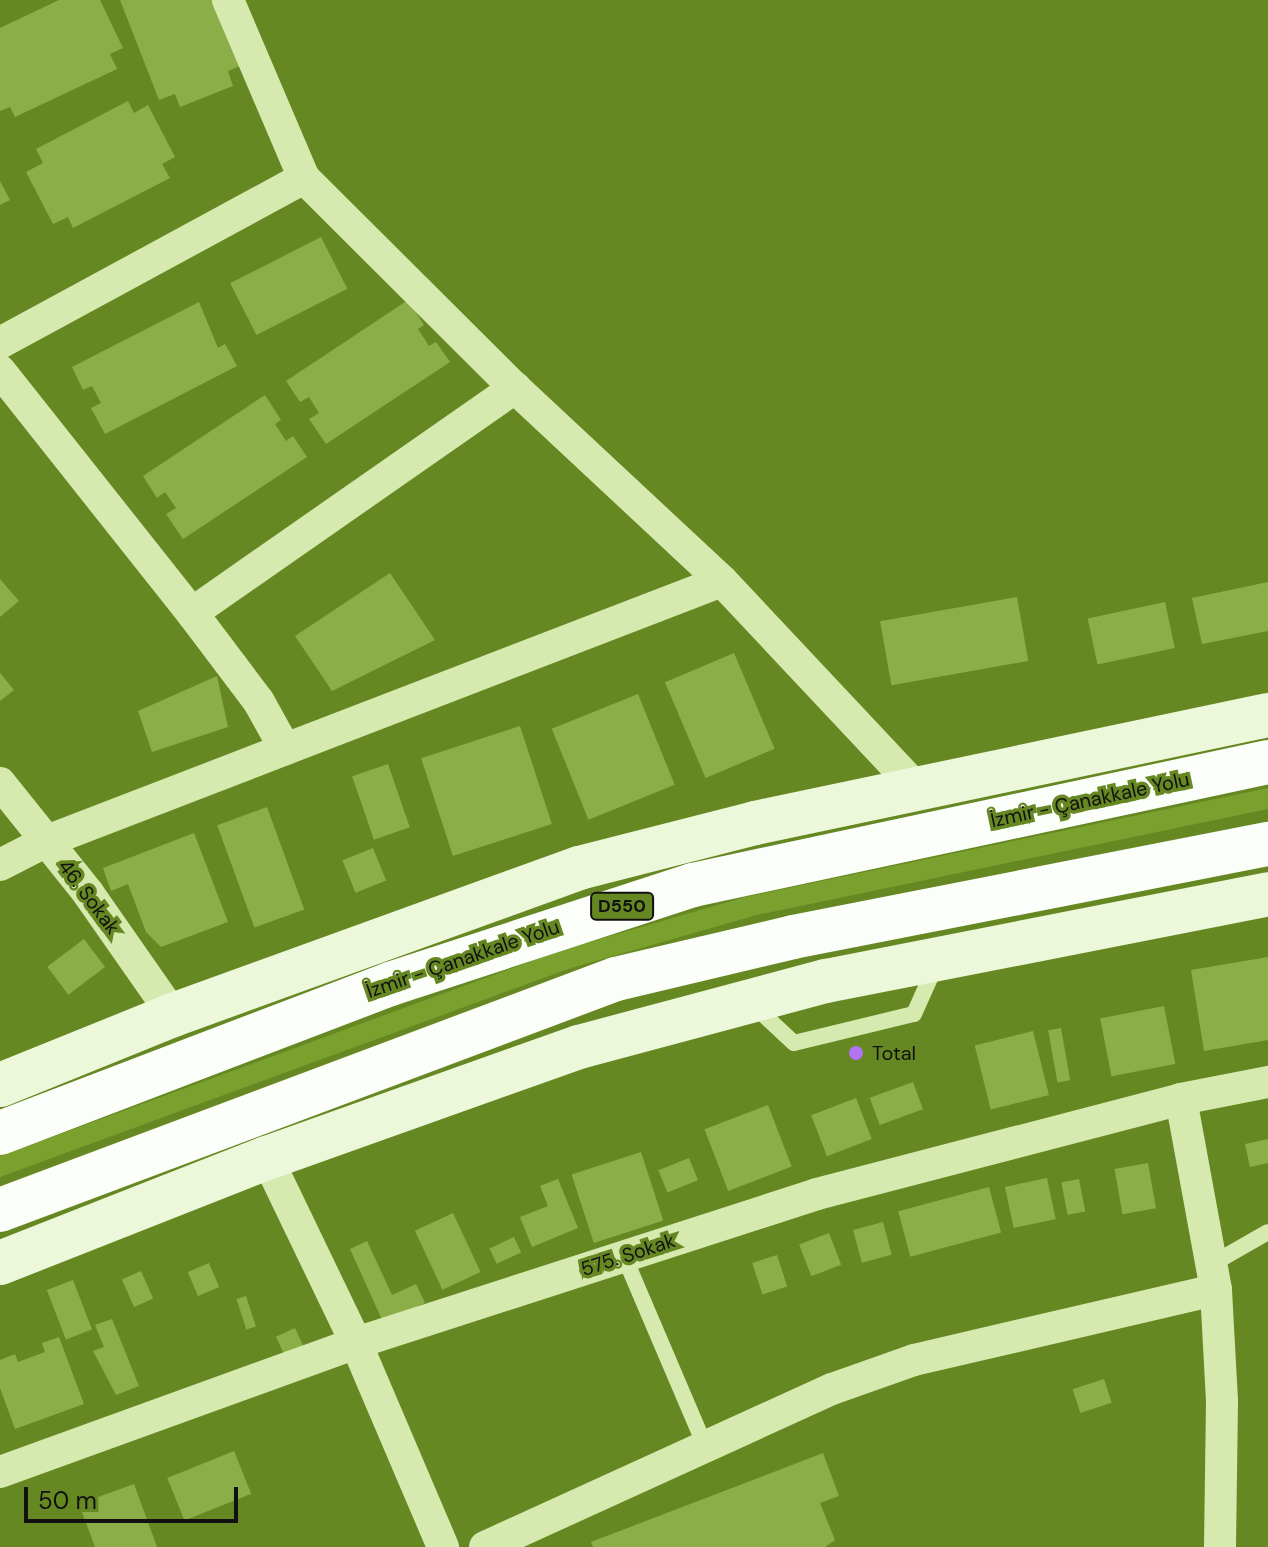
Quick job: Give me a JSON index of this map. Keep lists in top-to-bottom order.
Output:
{
  "streets": {
    "highway": ["İzmir - Çanakkale Yolu", "D550"],
    "street": ["46. Sokak", "575. Sokak"]
  },
  "places": ["Total"],
  "scale_bar": "50 m"
}
